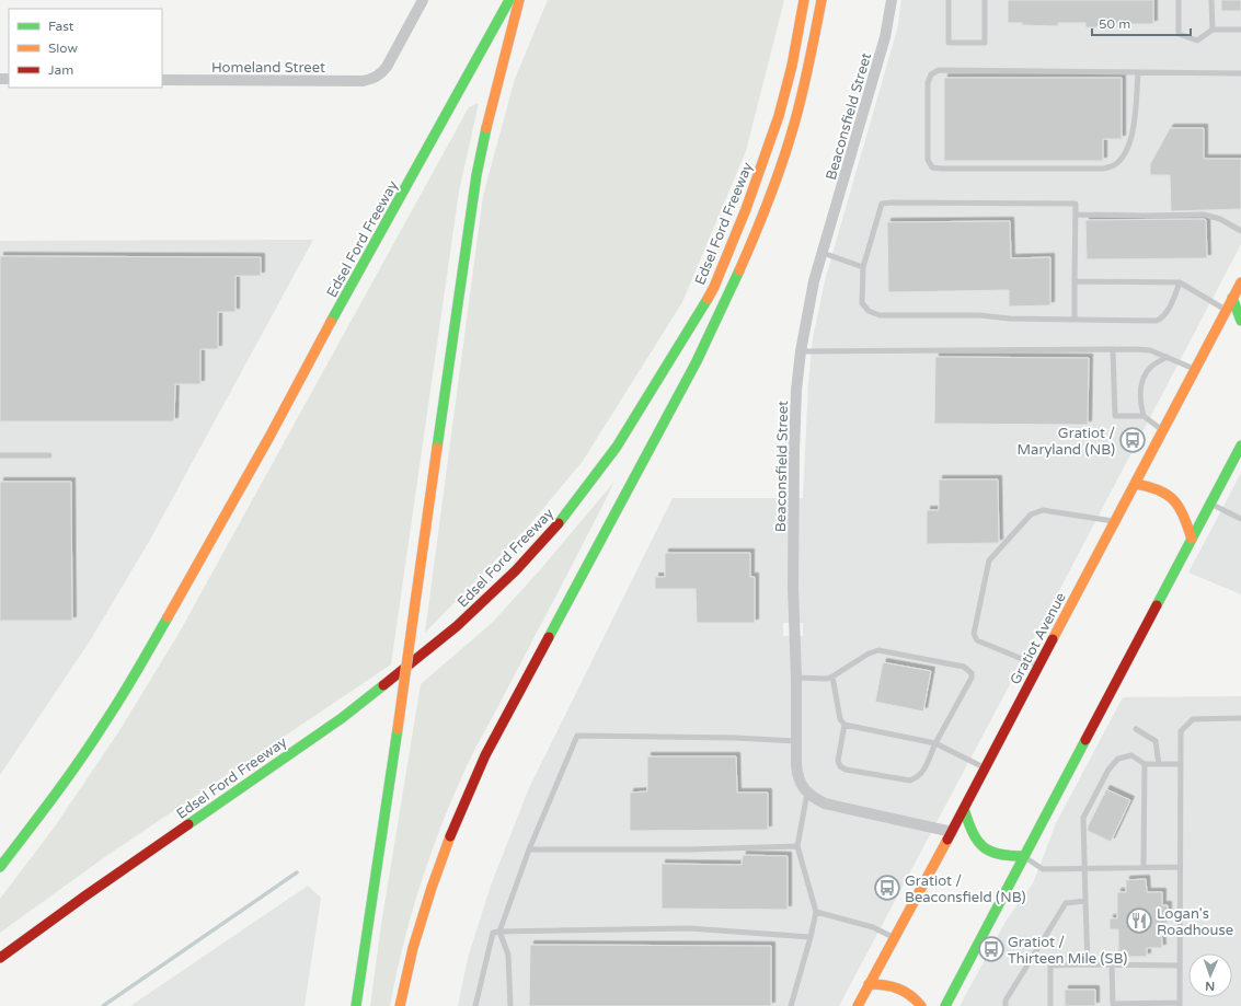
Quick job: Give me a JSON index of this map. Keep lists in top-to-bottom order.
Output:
{
  "streets": {
    "main road": ["Edsel Ford Freeway", "Gratiot Avenue"],
    "street": ["Homeland Street", "Beaconsfield Street"]
  },
  "places": {
    "bus stop": ["Gratiot / Maryland (NB)", "Gratiot / Beaconsfield (NB)", "Gratiot / Thirteen Mile (SB)"],
    "restaurant": ["Logan's Roadhouse"]
  },
  "legend": ["Fast", "Slow", "Jam"],
  "scale_bar": "50 m",
  "north": "bottom"
}
